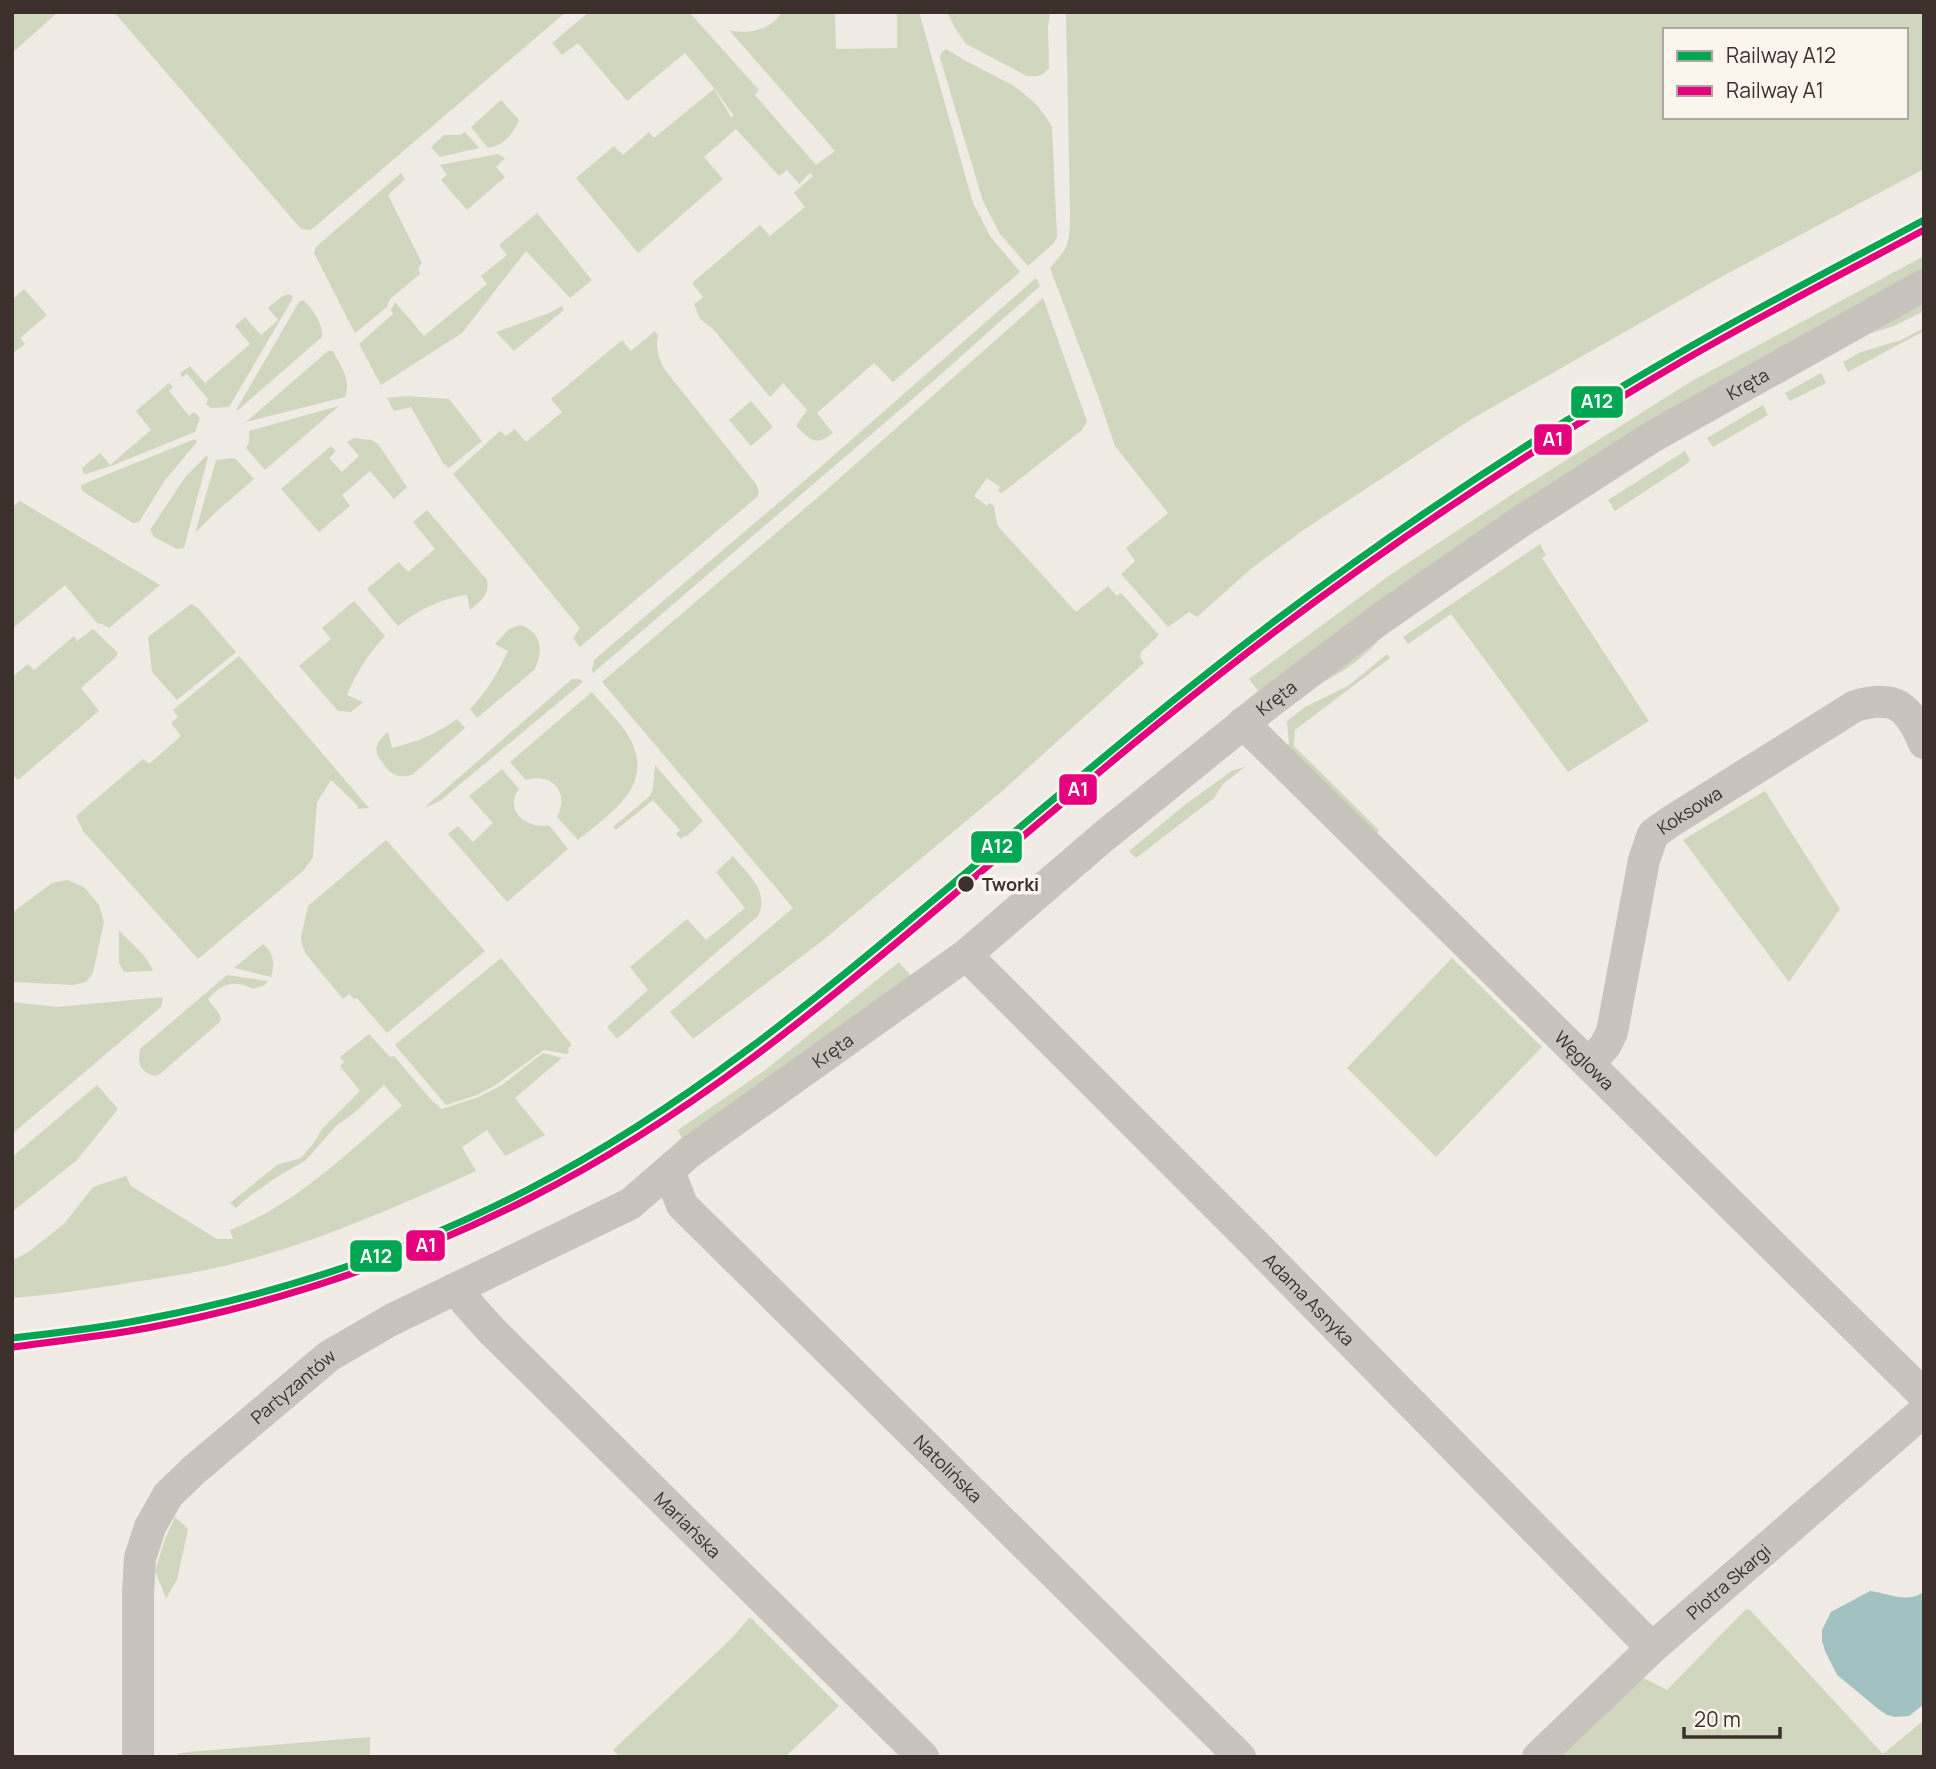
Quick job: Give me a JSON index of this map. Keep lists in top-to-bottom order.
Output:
{
  "streets": {
    "street": [
      "Kręta",
      "Koksowa",
      "Węglowa",
      "Adama Asnyka",
      "Partyzantów",
      "Natolińska",
      "Mariańska",
      "Piotra Skargi"
    ]
  },
  "crossings": [
    ["Kręta", "Węglowa"],
    ["Kręta", "Adama Asnyka"],
    ["Kręta", "Partyzantów"],
    ["Kręta", "Natolińska"],
    ["Koksowa", "Węglowa"],
    ["Adama Asnyka", "Piotra Skargi"],
    ["Partyzantów", "Natolińska"],
    ["Partyzantów", "Mariańska"]
  ],
  "places": ["Tworki"],
  "lines": ["rail line A12", "rail line A1"],
  "legend": ["Railway A12", "Railway A1"],
  "scale_bar": "20 m"
}
